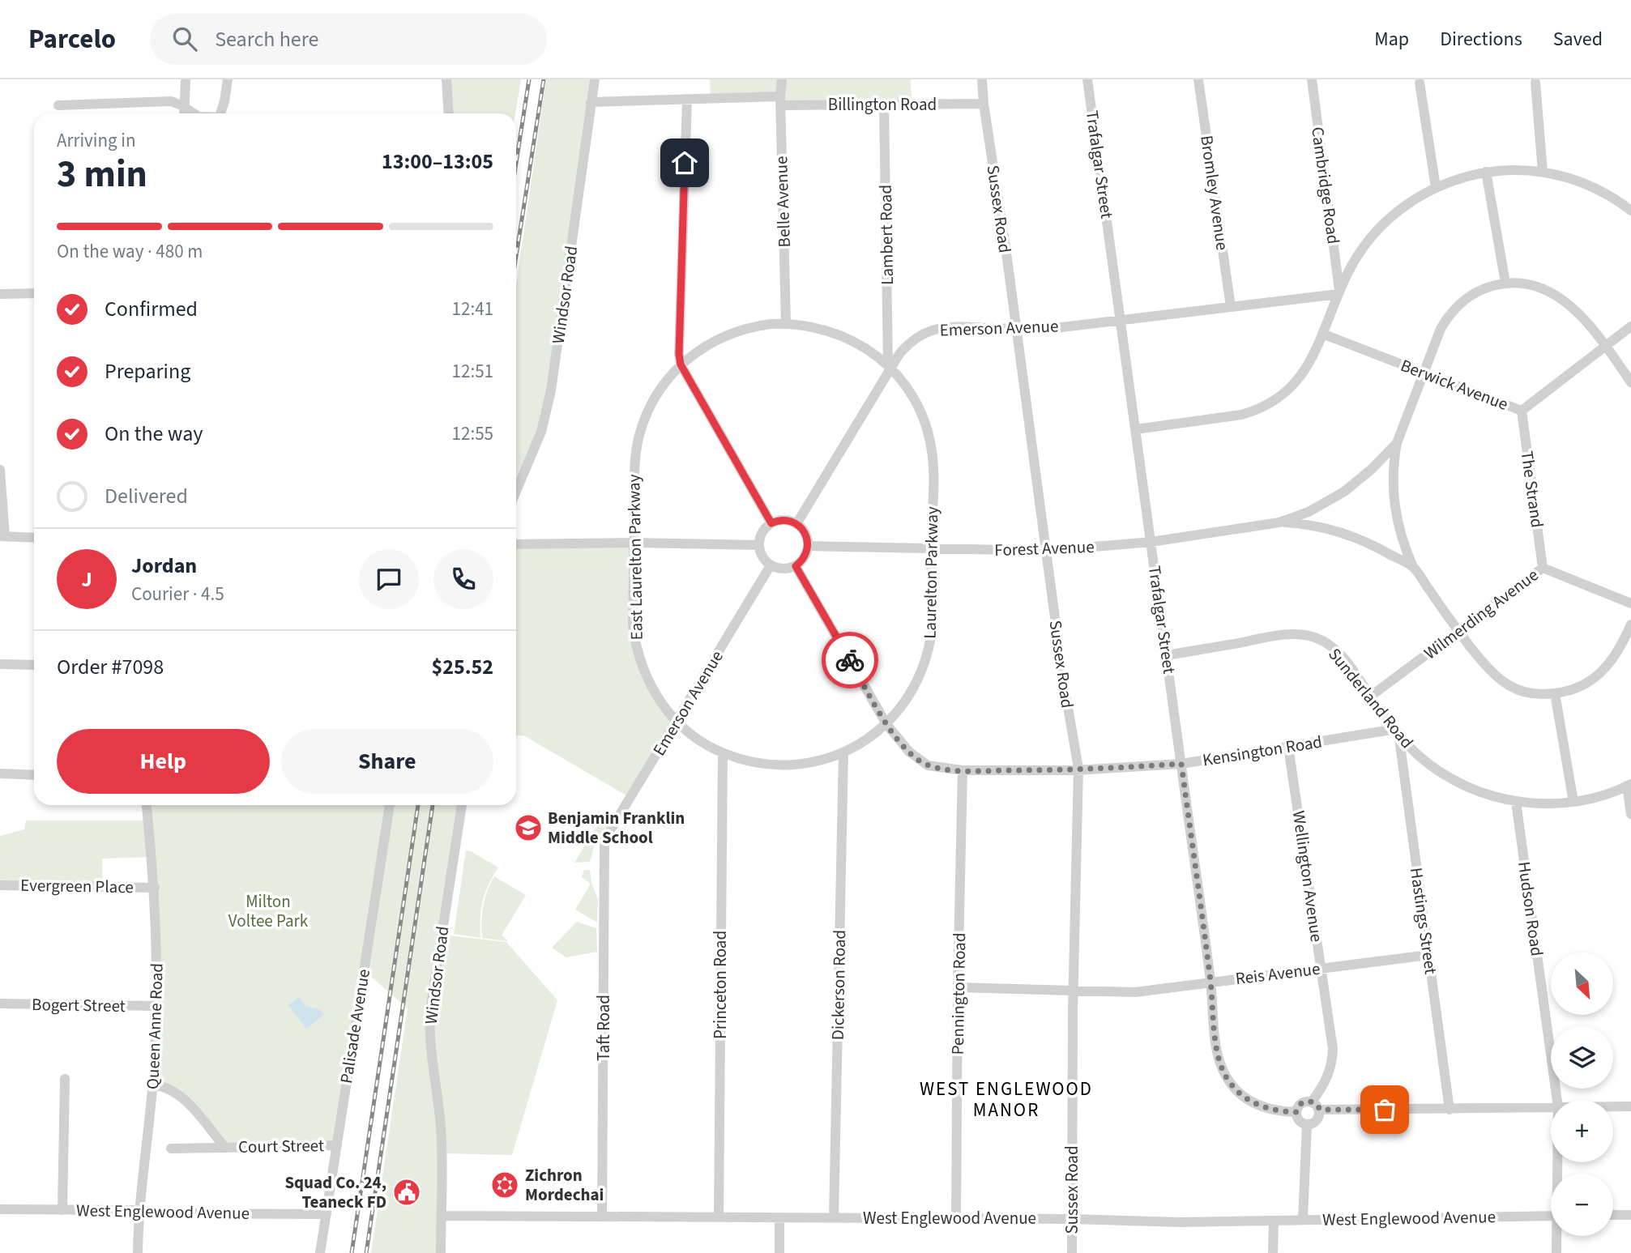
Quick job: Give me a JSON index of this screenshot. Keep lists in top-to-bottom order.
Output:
{
  "streets": {
    "street": [
      "Billington Road",
      "Trafalgar Street",
      "Cambridge Road",
      "Bromley Avenue",
      "Belle Avenue",
      "Sussex Road",
      "Lambert Road",
      "Windsor Road",
      "Emerson Avenue",
      "Berwick Avenue",
      "The Strand",
      "Forest Avenue",
      "East Laurelton Parkway",
      "Laurelton Parkway",
      "Wilmerding Avenue",
      "Sunderland Road",
      "Kensington Road",
      "Wellington Avenue",
      "Evergreen Place",
      "Hudson Road",
      "Hastings Street",
      "Reis Avenue",
      "Princeton Road",
      "Dickerson Road",
      "Pennington Road",
      "Bogert Street",
      "Queen Anne Road",
      "Palisade Avenue",
      "Taft Road",
      "Court Street",
      "West Englewood Avenue"
    ]
  },
  "crossings": [
    ["Billington Road", "Belle Avenue"],
    ["Billington Road", "Sussex Road"],
    ["Billington Road", "Lambert Road"],
    ["Billington Road", "Windsor Road"],
    ["Trafalgar Street", "Emerson Avenue"],
    ["Trafalgar Street", "Forest Avenue"],
    ["Trafalgar Street", "Sunderland Road"],
    ["Trafalgar Street", "Kensington Road"],
    ["Trafalgar Street", "Wellington Avenue"],
    ["Trafalgar Street", "Reis Avenue"],
    ["Cambridge Road", "Emerson Avenue"],
    ["Bromley Avenue", "Emerson Avenue"],
    ["Belle Avenue", "East Laurelton Parkway"],
    ["Belle Avenue", "Laurelton Parkway"],
    ["Sussex Road", "Emerson Avenue"],
    ["Sussex Road", "Forest Avenue"],
    ["Sussex Road", "Kensington Road"],
    ["Sussex Road", "Reis Avenue"],
    ["Sussex Road", "West Englewood Avenue"],
    ["Lambert Road", "Emerson Avenue"],
    ["Lambert Road", "Laurelton Parkway"],
    ["Windsor Road", "West Englewood Avenue"],
    ["Emerson Avenue", "Forest Avenue"],
    ["Emerson Avenue", "East Laurelton Parkway"],
    ["Emerson Avenue", "Laurelton Parkway"],
    ["Emerson Avenue", "Kensington Road"],
    ["Emerson Avenue", "Taft Road"],
    ["Berwick Avenue", "The Strand"],
    ["The Strand", "Wilmerding Avenue"],
    ["Forest Avenue", "Laurelton Parkway"],
    ["Forest Avenue", "Kensington Road"],
    ["East Laurelton Parkway", "Laurelton Parkway"],
    ["East Laurelton Parkway", "Princeton Road"],
    ["East Laurelton Parkway", "Dickerson Road"],
    ["Laurelton Parkway", "Kensington Road"],
    ["Laurelton Parkway", "Dickerson Road"],
    ["Wilmerding Avenue", "Sunderland Road"],
    ["Sunderland Road", "Kensington Road"],
    ["Sunderland Road", "Hudson Road"],
    ["Sunderland Road", "Hastings Street"],
    ["Kensington Road", "Wellington Avenue"],
    ["Kensington Road", "Hastings Street"],
    ["Kensington Road", "Pennington Road"],
    ["Wellington Avenue", "Reis Avenue"],
    ["Evergreen Place", "Queen Anne Road"],
    ["Hastings Street", "Reis Avenue"],
    ["Reis Avenue", "Pennington Road"],
    ["Princeton Road", "West Englewood Avenue"],
    ["Dickerson Road", "West Englewood Avenue"],
    ["Pennington Road", "West Englewood Avenue"],
    ["Bogert Street", "Queen Anne Road"],
    ["Queen Anne Road", "Court Street"],
    ["Queen Anne Road", "West Englewood Avenue"],
    ["Palisade Avenue", "Court Street"],
    ["Palisade Avenue", "West Englewood Avenue"],
    ["Taft Road", "West Englewood Avenue"]
  ],
  "districts": ["WEST ENGLEWOOD MANOR"],
  "parks": ["Milton Voltee Park"],
  "places": {
    "school or university": ["Benjamin Franklin Middle School"],
    "synagogue": ["Zichron Mordechai"],
    "public building": ["Squad Co. 24, Teaneck FD"]
  },
  "north": "bottom right",
  "page": {
    "header": "Parcelo",
    "search": "Search here",
    "nav": ["Map", "Directions", "Saved"],
    "heading": ["3 min", "Arriving in", "13:00–13:05"],
    "panel": [
      "Jordan",
      "Courier · 4.5",
      "Order #7098",
      "$25.52"
    ],
    "bar": "On the way · 480 m",
    "list": [
      ["Confirmed", "12:41"],
      ["Preparing", "12:51"],
      ["On the way", "12:55"],
      "Delivered"
    ],
    "round": "J",
    "buttons": ["Help", "Share"],
    "map_buttons": ["+", "−"]
  }
}
